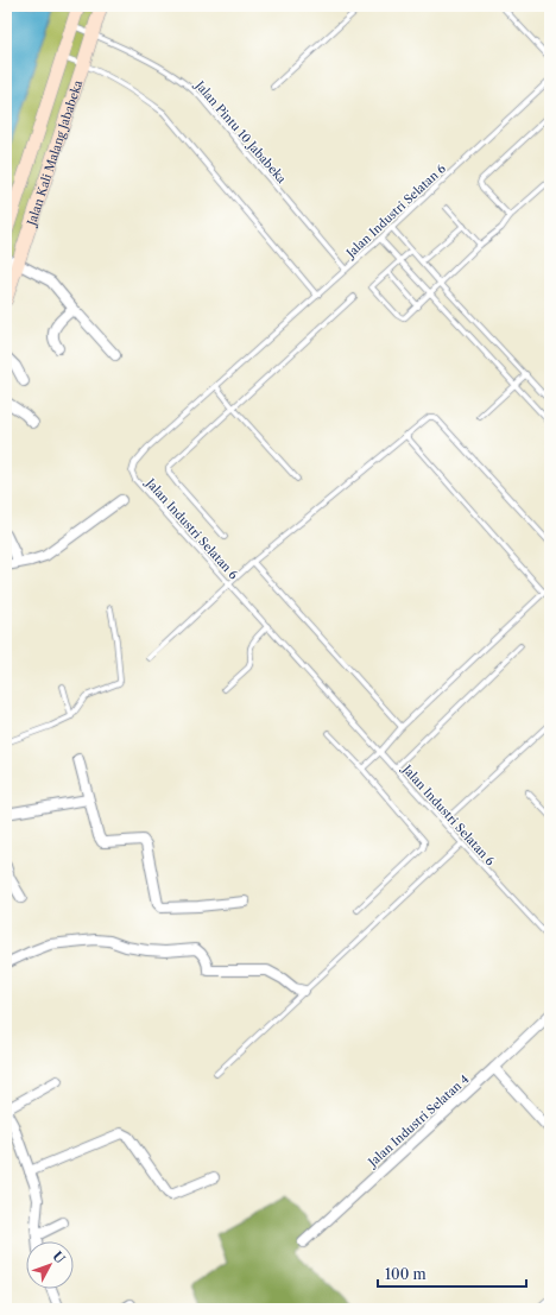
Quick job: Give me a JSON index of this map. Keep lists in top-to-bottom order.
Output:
{
  "streets": {
    "main road": ["Jalan Kali Malang Jababeka"],
    "street": ["Jalan Industri Selatan 4"],
    "lane": ["Jalan Pintu 10 Jababeka", "Jalan Industri Selatan 6"]
  },
  "crossings": [
    ["Jalan Pintu 10 Jababeka", "Jalan Kali Malang Jababeka"],
    ["Jalan Pintu 10 Jababeka", "Jalan Industri Selatan 6"]
  ],
  "scale_bar": "100 m",
  "north": "top right"
}
